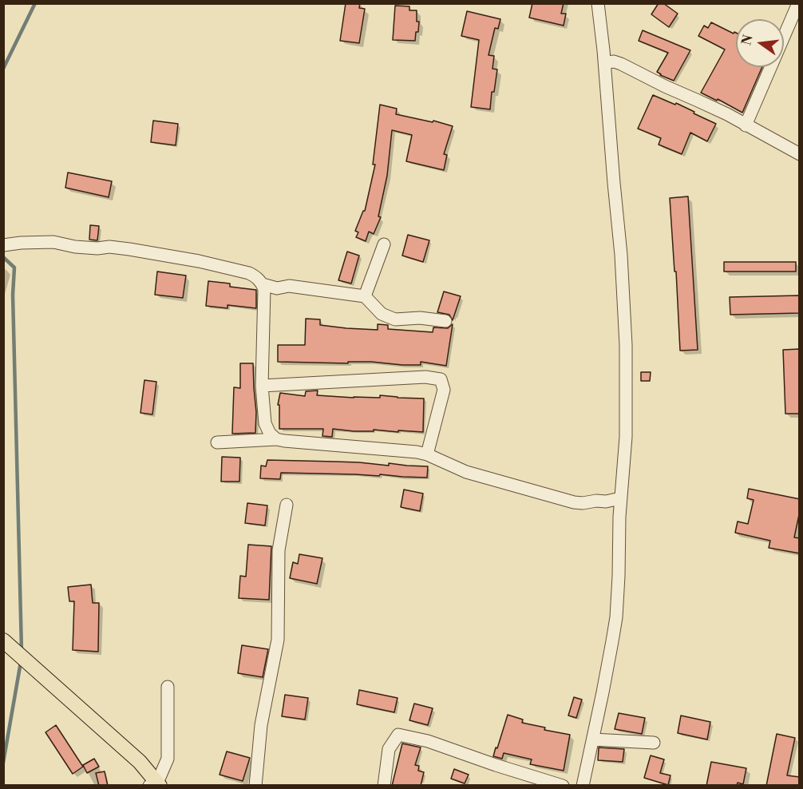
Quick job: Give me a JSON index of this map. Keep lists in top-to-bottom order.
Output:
{
  "north": "left"
}
